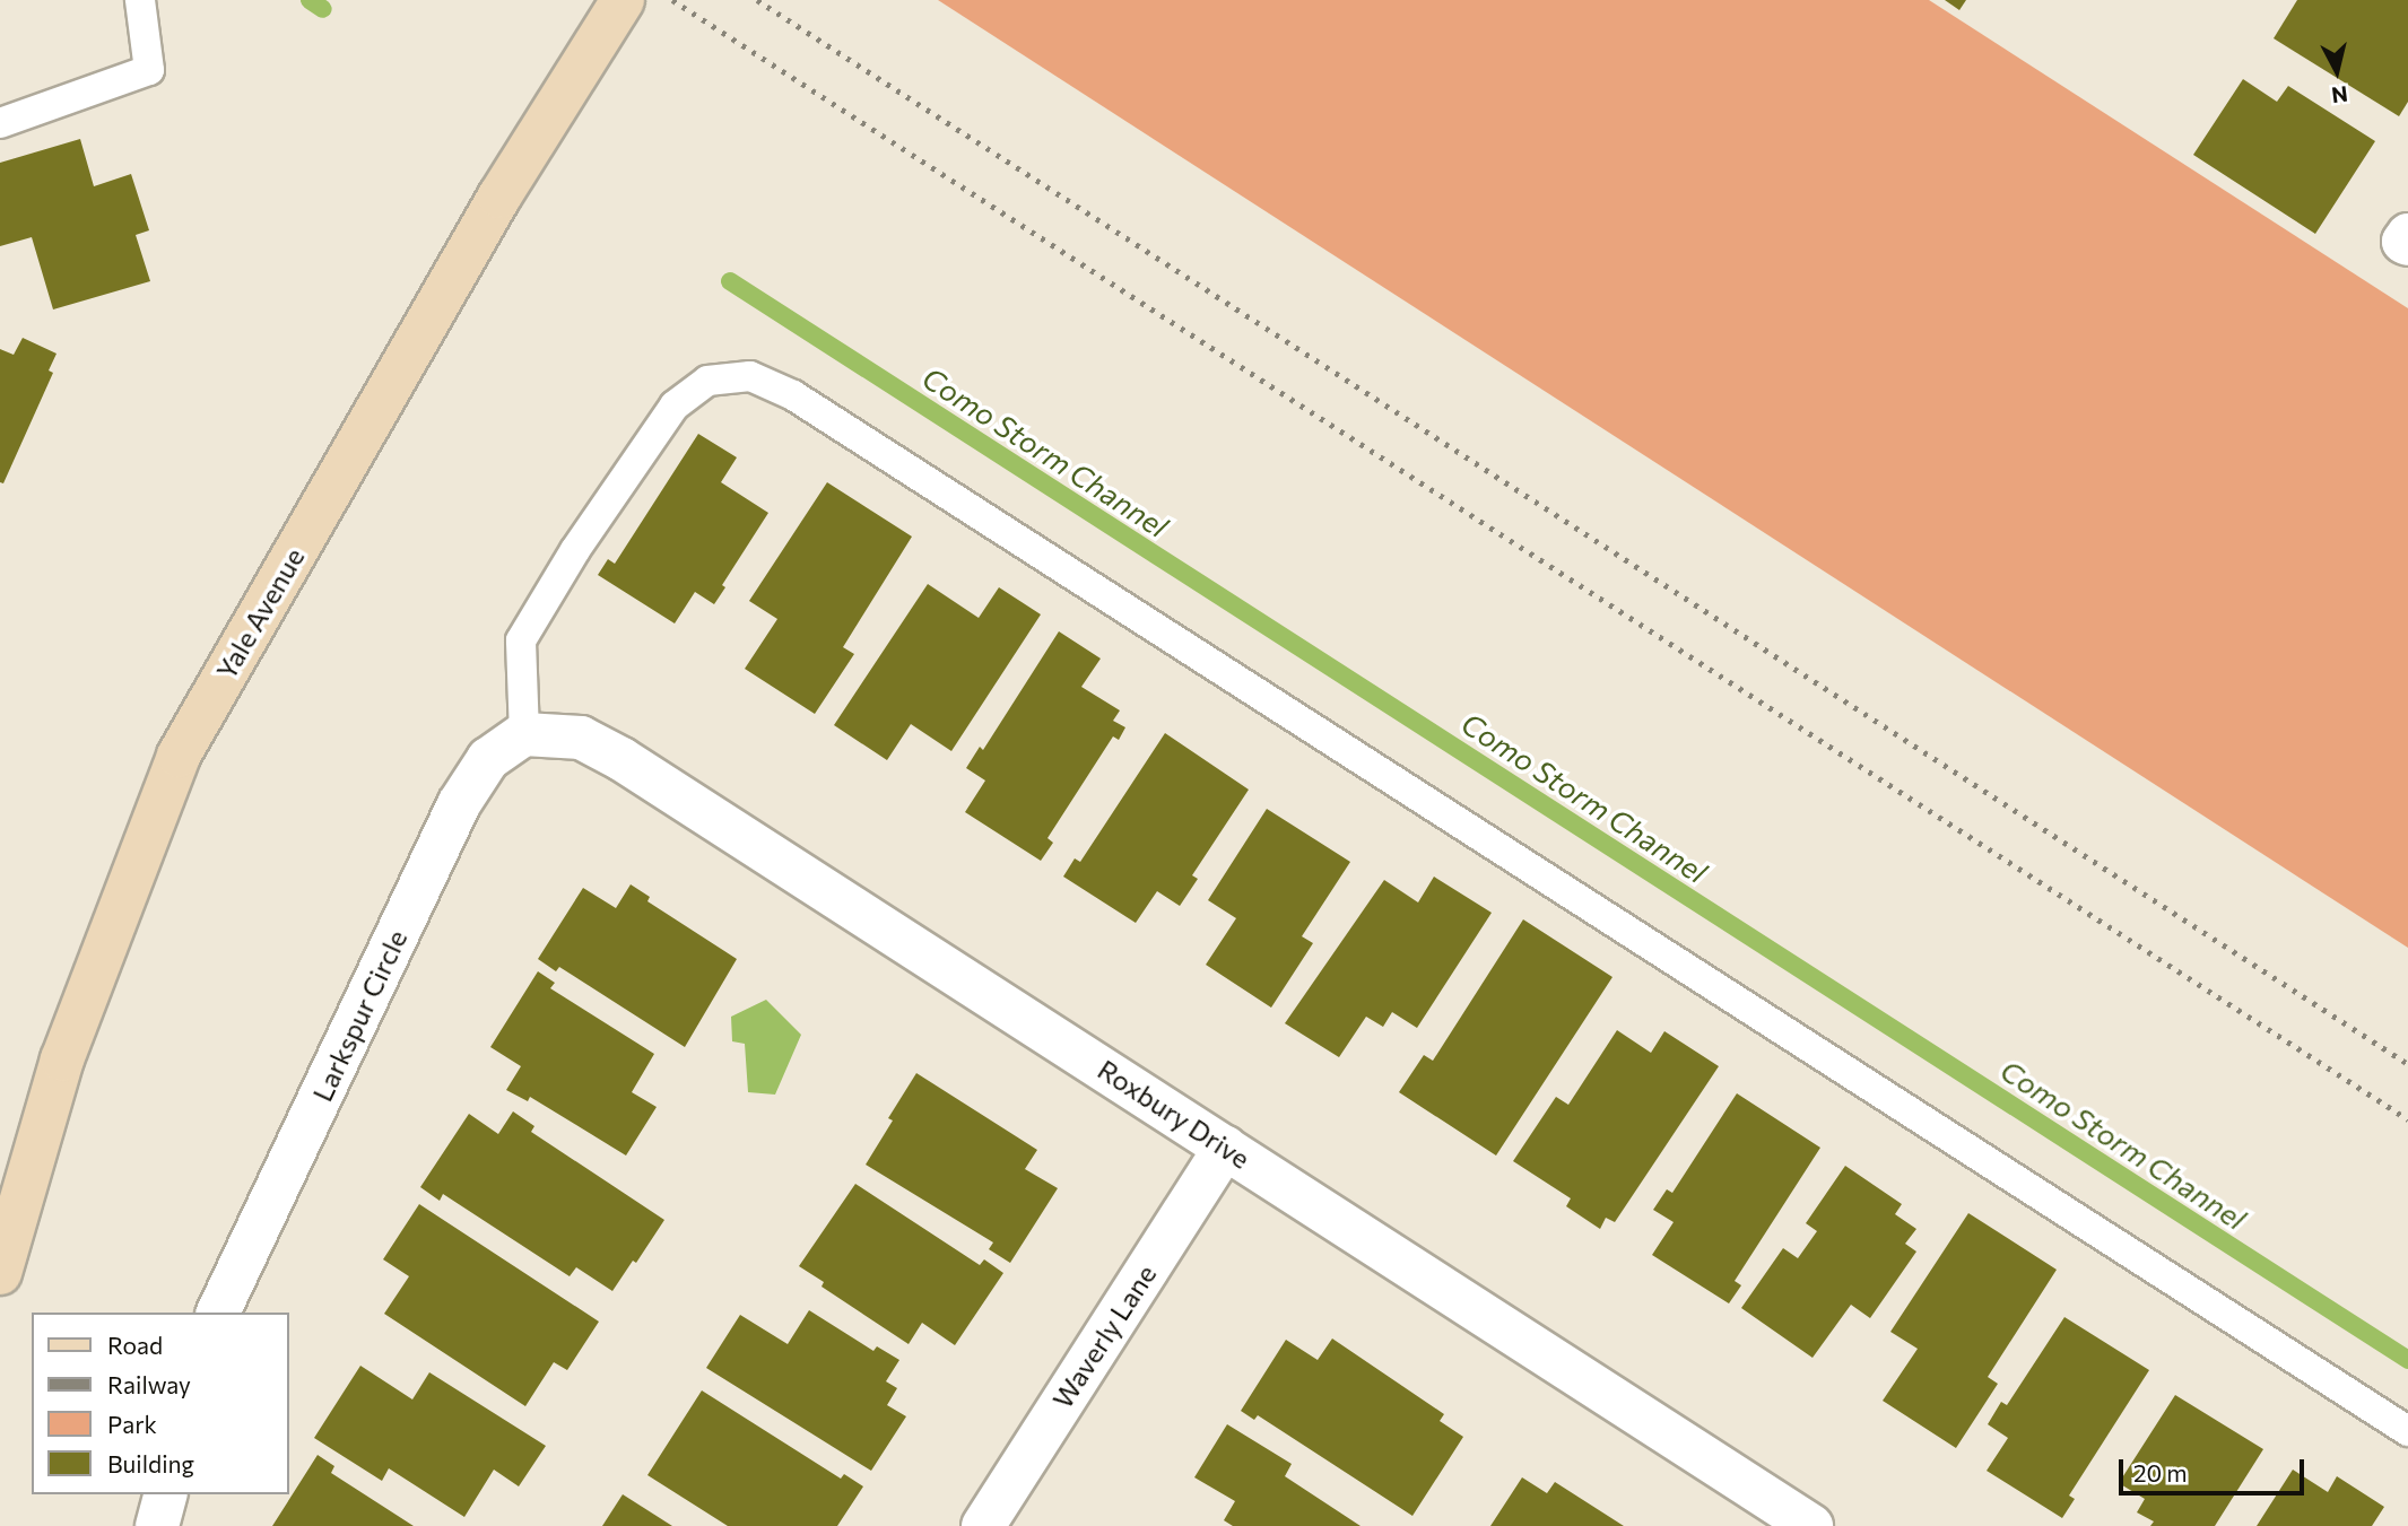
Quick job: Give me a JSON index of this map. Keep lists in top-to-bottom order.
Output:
{
  "streets": {
    "main road": ["Yale Avenue"],
    "street": ["Larkspur Circle", "Roxbury Drive", "Waverly Lane"]
  },
  "crossings": [
    ["Larkspur Circle", "Roxbury Drive"],
    ["Roxbury Drive", "Waverly Lane"]
  ],
  "water": ["Como Storm Channel"],
  "legend": [
    "Road",
    "Railway",
    "Park",
    "Building"
  ],
  "scale_bar": "20 m",
  "north": "bottom"
}
